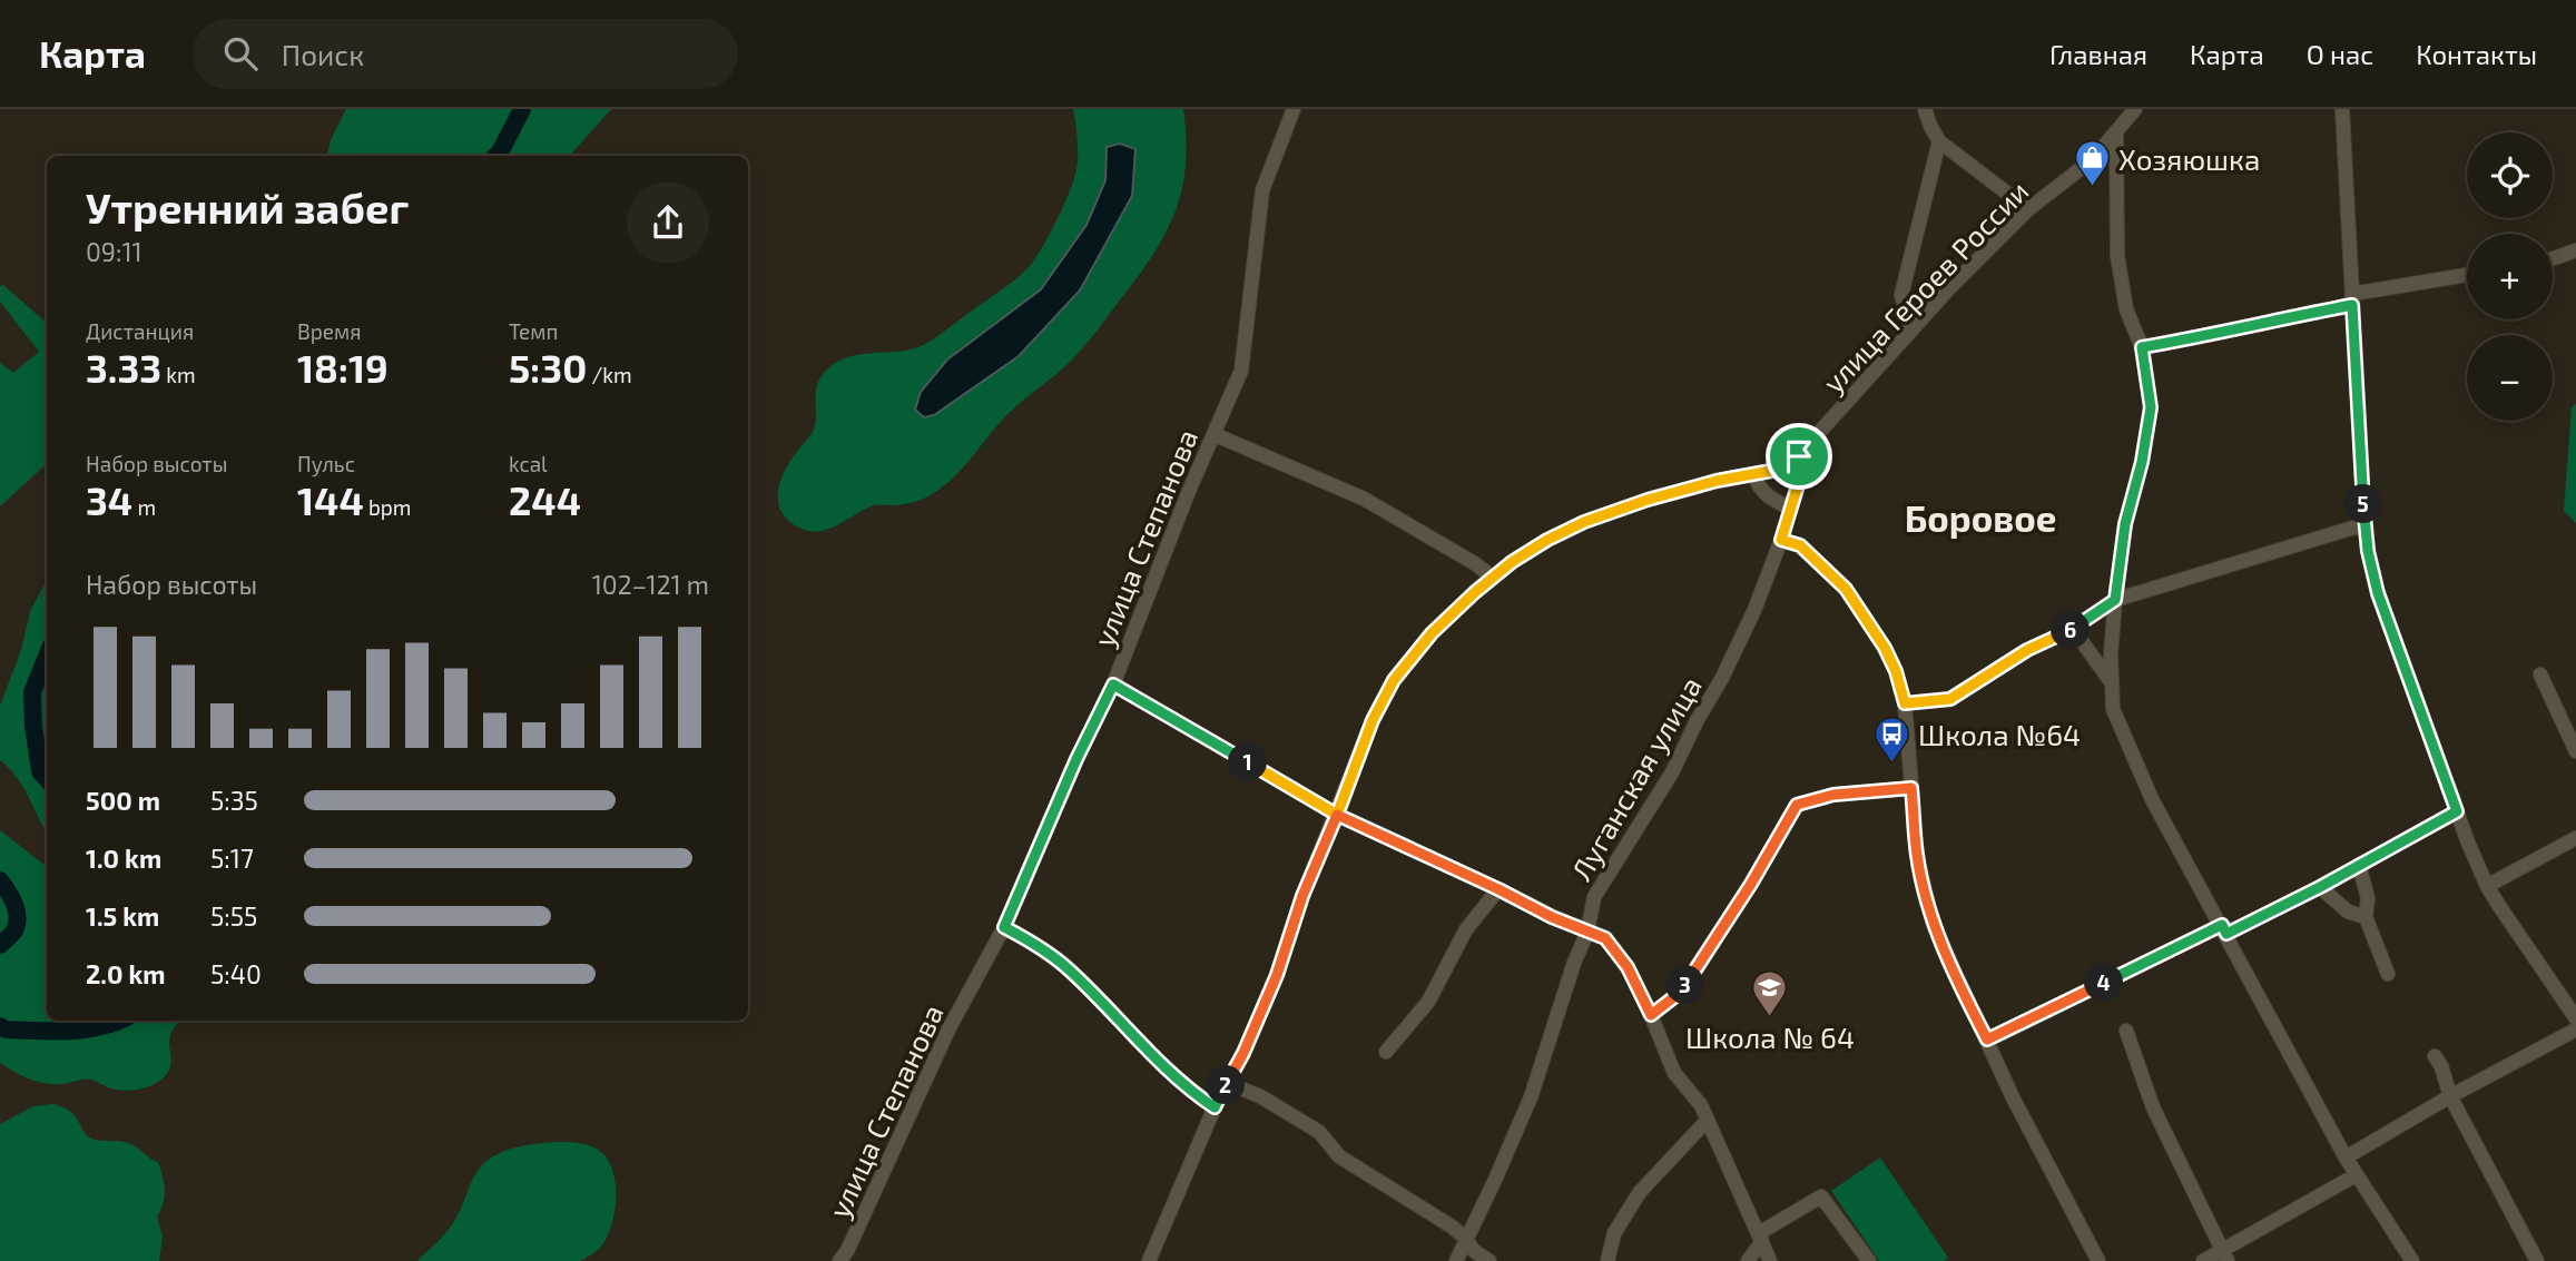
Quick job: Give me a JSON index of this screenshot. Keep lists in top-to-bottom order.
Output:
{
  "streets": {
    "street": ["улица Героев России", "улица Степанова", "Луганская улица"]
  },
  "districts": ["Боровое"],
  "places": {
    "shop": ["Хозяюшка"],
    "bus stop": ["Школа №64"],
    "school or university": ["Школа № 64"]
  },
  "page": {
    "header": "Карта",
    "search": "Поиск",
    "nav": [
      "Главная",
      "Карта",
      "О нас",
      "Контакты"
    ],
    "map_buttons": ["+", "−"],
    "heading": ["Утренний забег", "09:11"],
    "stats": [
      ["Дистанция", "3.33 km"],
      ["Время", "18:19"],
      ["Темп", "5:30 /km"],
      ["Набор высоты", "34 m"],
      ["Пульс", "144 bpm"],
      ["kcal", "244"]
    ],
    "pins": [
      "5",
      "6",
      "1",
      "4",
      "3",
      "2"
    ],
    "chart": ["Набор высоты", "102–121 m"],
    "list": [
      {
        "name": "500 m",
        "note": "5:35"
      },
      {
        "name": "1.0 km",
        "note": "5:17"
      },
      {
        "name": "1.5 km",
        "note": "5:55"
      },
      {
        "name": "2.0 km",
        "note": "5:40"
      }
    ]
  }
}
